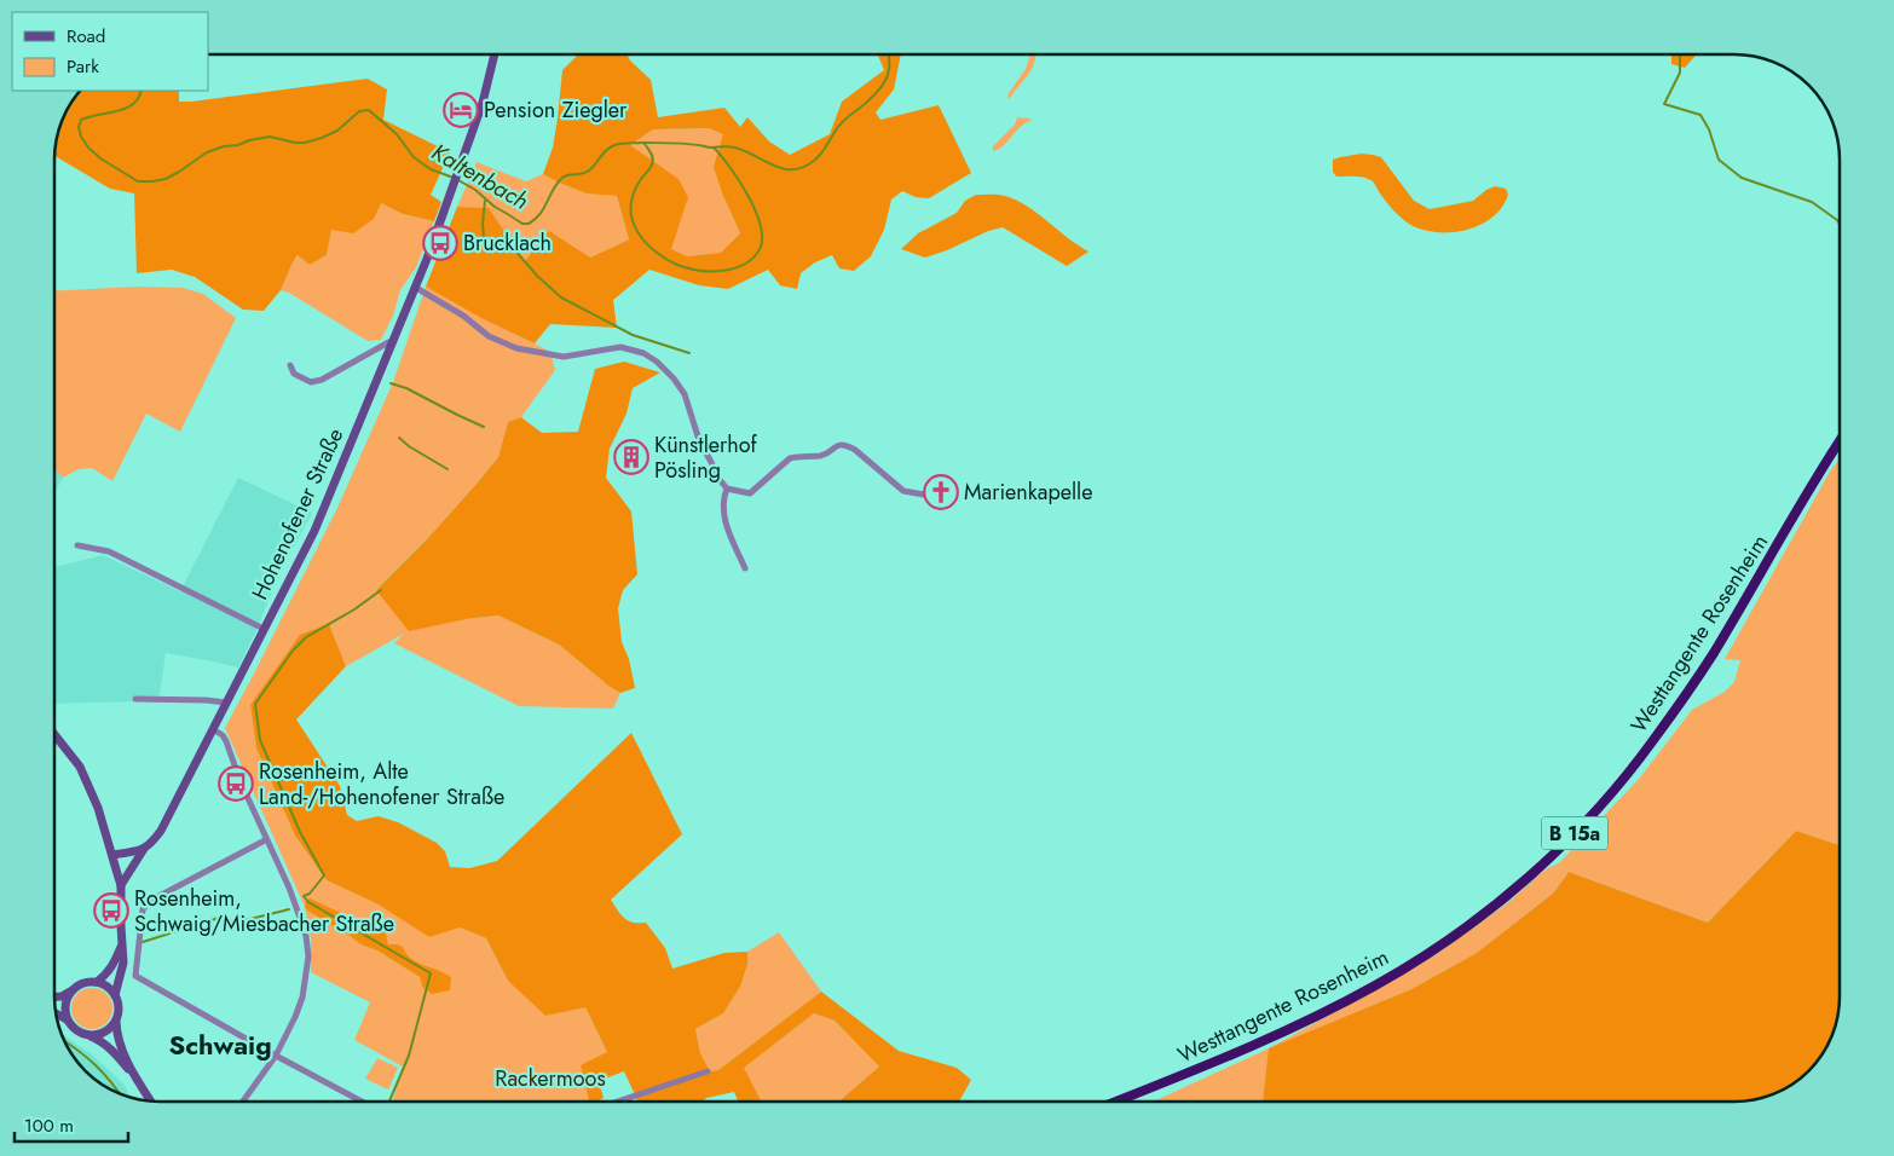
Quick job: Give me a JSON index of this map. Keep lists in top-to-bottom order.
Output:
{
  "streets": {
    "highway": ["Westtangente Rosenheim", "B 15a"],
    "main road": ["Hohenofener Straße"]
  },
  "districts": ["Schwaig"],
  "water": ["Kaltenbach"],
  "parks": ["Rackermoos"],
  "places": {
    "hotel": ["Pension Ziegler"],
    "bus stop": ["Brucklach", "Rosenheim, Alte Land-/Hohenofener Straße", "Rosenheim, Schwaig/Miesbacher Straße"],
    "building": ["Künstlerhof Pösling"],
    "church": ["Marienkapelle"]
  },
  "legend": ["Road", "Park"],
  "scale_bar": "100 m"
}
